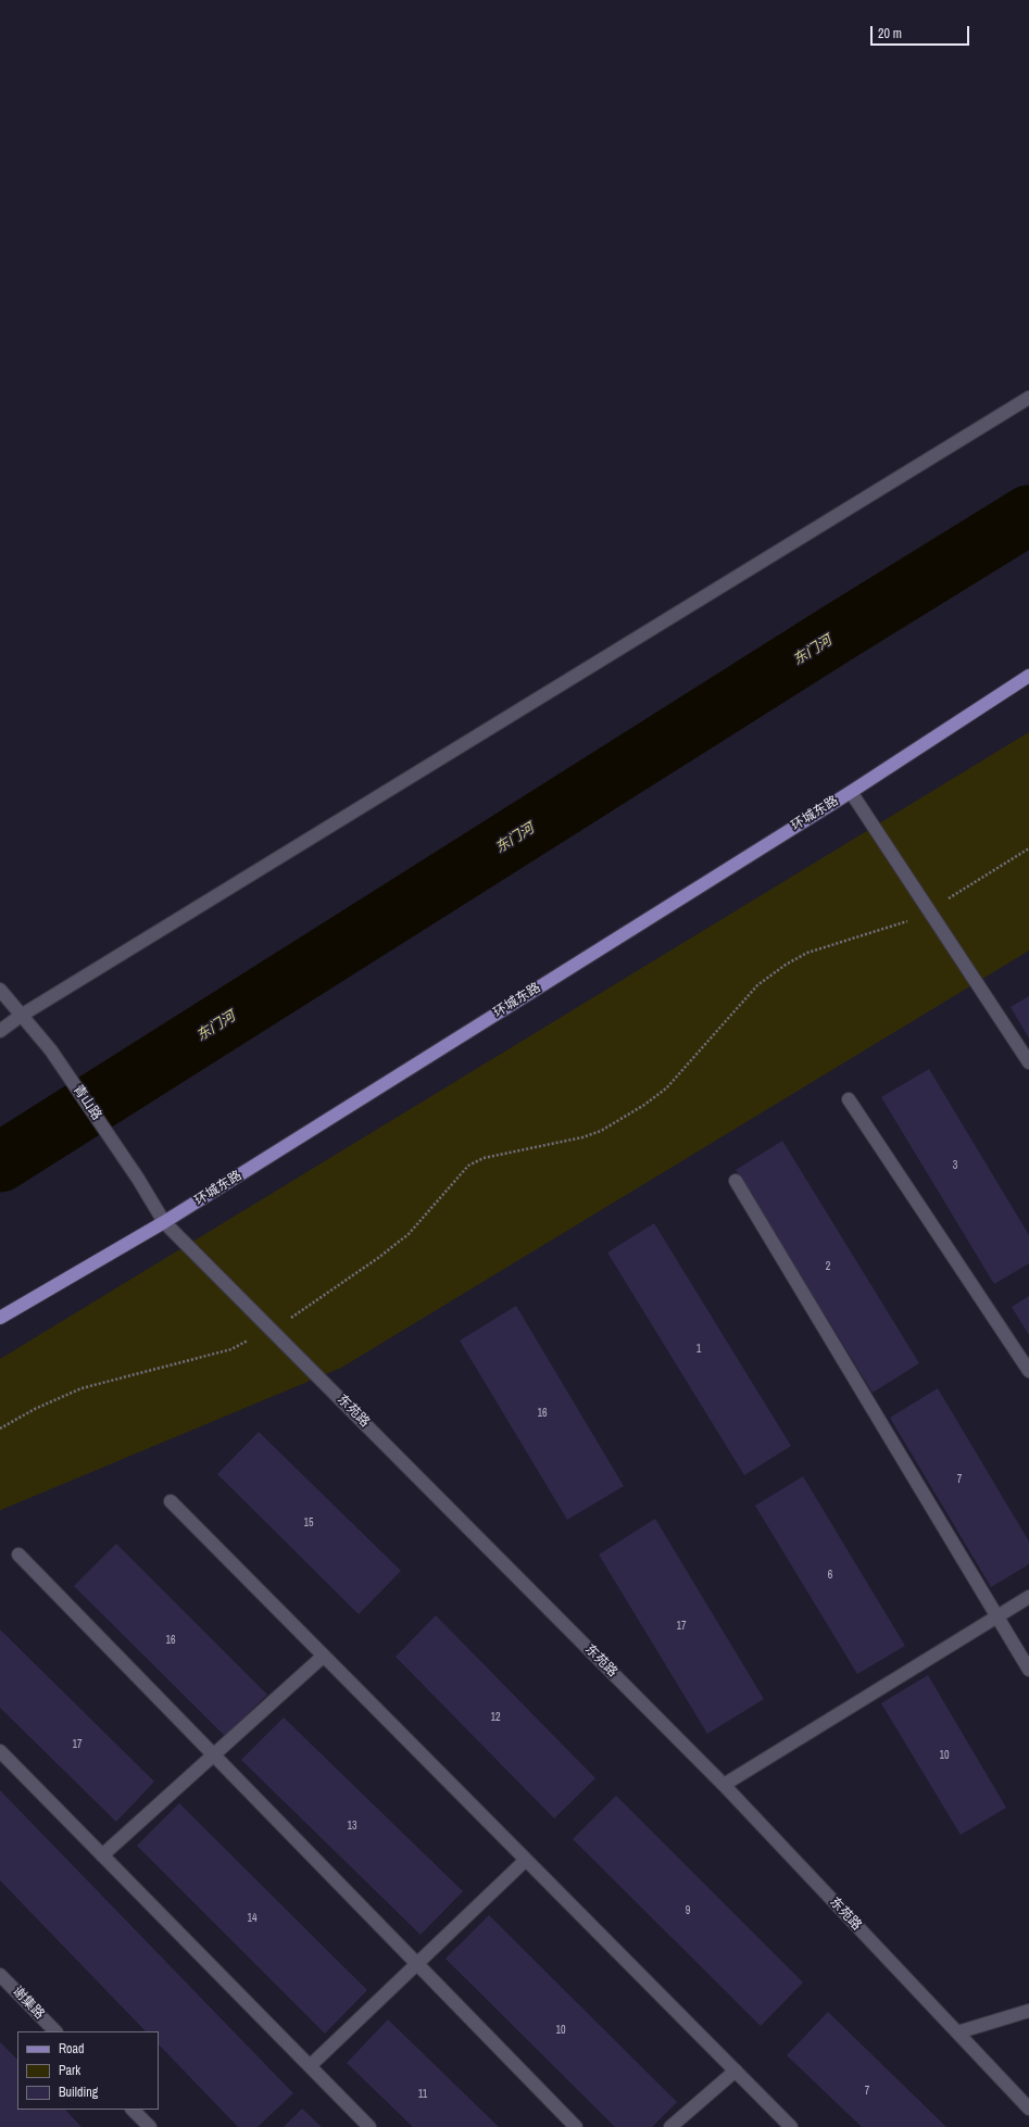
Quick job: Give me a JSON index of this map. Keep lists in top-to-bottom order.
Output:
{
  "streets": {
    "main road": ["环城东路"],
    "street": ["青山路", "东苑路", "谢集路"]
  },
  "crossings": [
    ["环城东路", "青山路"],
    ["环城东路", "东苑路"],
    ["青山路", "东苑路"]
  ],
  "water": ["东门河"],
  "house_numbers": [
    "3",
    "2",
    "1",
    "16",
    "7",
    "15",
    "6",
    "17",
    "16",
    "12",
    "17",
    "10",
    "13",
    "9",
    "14",
    "10",
    "7",
    "11"
  ],
  "legend": ["Road", "Park", "Building"],
  "scale_bar": "20 m"
}
